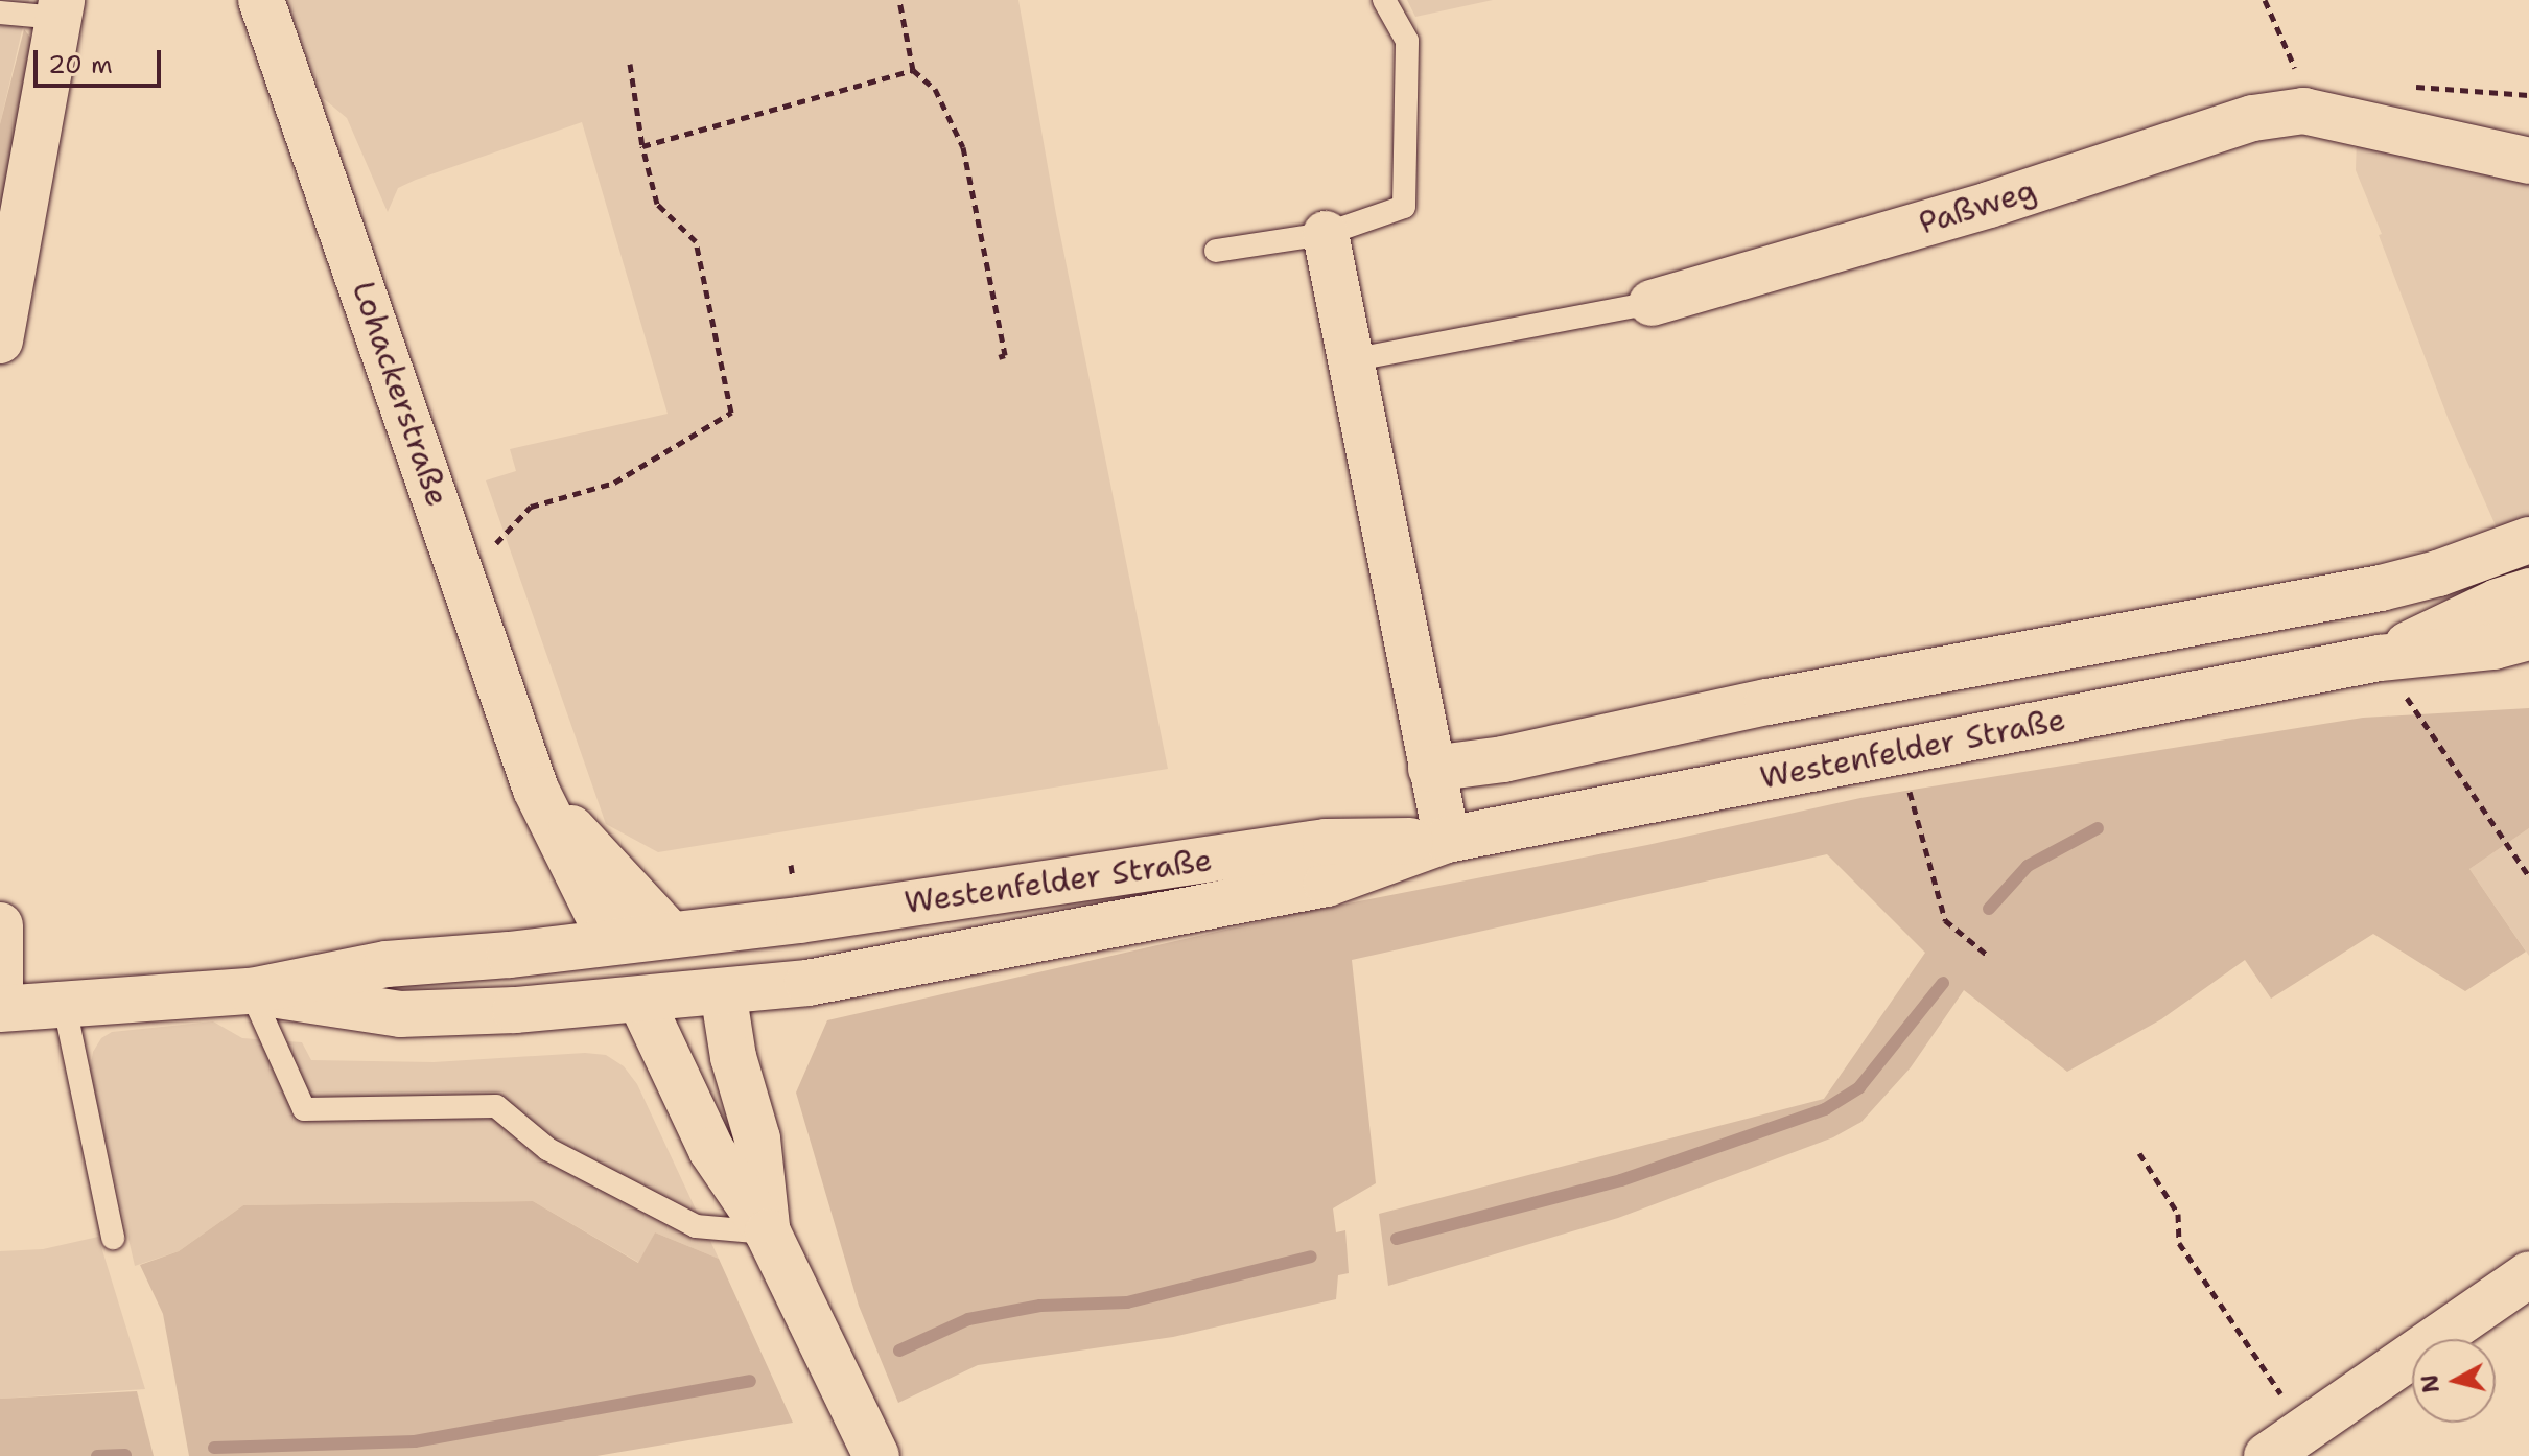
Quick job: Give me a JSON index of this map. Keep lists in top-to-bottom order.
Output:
{
  "streets": {
    "street": ["Paßweg", "Lohackerstraße", "Westenfelder Straße"]
  },
  "crossings": [
    ["Lohackerstraße", "Westenfelder Straße"]
  ],
  "scale_bar": "20 m",
  "north": "left"
}
